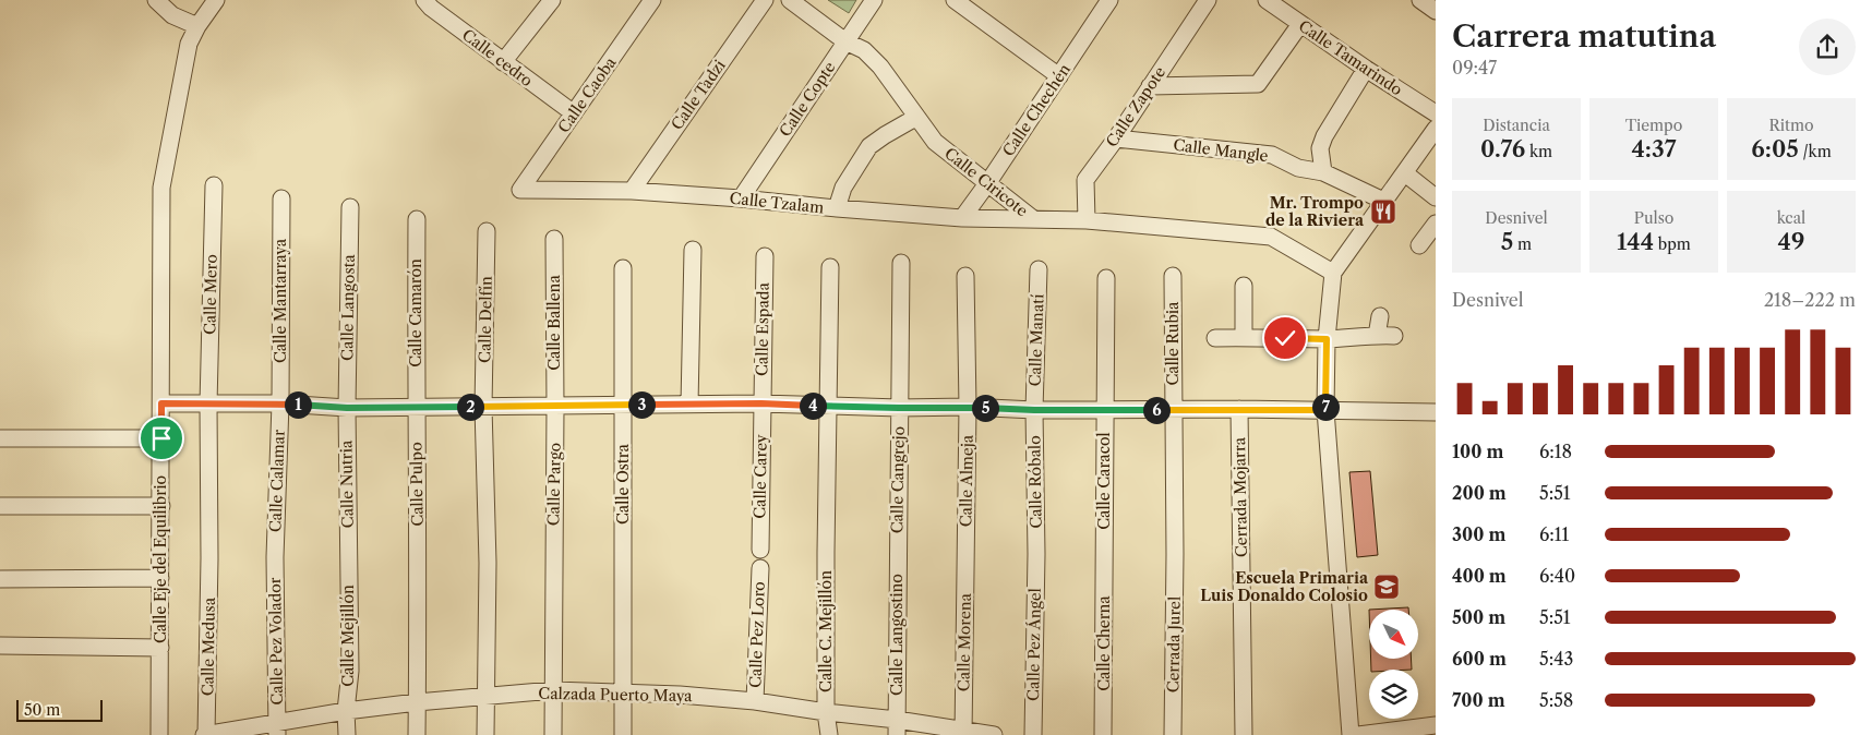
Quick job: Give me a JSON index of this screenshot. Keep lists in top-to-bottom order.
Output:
{
  "streets": {
    "street": [
      "Calle cedro",
      "Calle Tamarindo",
      "Calle Caoba",
      "Calle Tadzi",
      "Calle Copte",
      "Calle Zapote",
      "Calle Chechén",
      "Calle Mangle",
      "Calle Ciricote",
      "Calle Tzalam",
      "Calle Mero",
      "Calle Mantarraya",
      "Calle Langosta",
      "Calle Camarón",
      "Calle Delfín",
      "Calle Ballena",
      "Calle Espada",
      "Calle Manatí",
      "Calle Rubia",
      "Calle Carey",
      "Calle Cangrejo",
      "Calle Calamar",
      "Calle Almeja",
      "Calle Caracol",
      "Calle Róbalo",
      "Calle Nutria",
      "Calle Pulpo",
      "Calle Pargo",
      "Calle Ostra",
      "Cerrada Mojarra",
      "Calle Eje del Equilibrio",
      "Calle C. Mejillón",
      "Calle Pez Loro",
      "Calle Langostino",
      "Calle Mejillón",
      "Calle Pez Volador",
      "Calle Morena",
      "Calle Cherna",
      "Calle Pez Ángel",
      "Cerrada Jurel",
      "Calle Medusa",
      "Calzada Puerto Maya"
    ]
  },
  "crossings": [
    ["Calle cedro", "Calle Caoba"],
    ["Calle Caoba", "Calle Tzalam"],
    ["Calle Tadzi", "Calle Tzalam"],
    ["Calle Copte", "Calle Ciricote"],
    ["Calle Copte", "Calle Tzalam"],
    ["Calle Zapote", "Calle Mangle"],
    ["Calle Zapote", "Calle Ciricote"],
    ["Calle Chechén", "Calle Ciricote"],
    ["Calle Chechén", "Calle Tzalam"],
    ["Calle Ciricote", "Calle Tzalam"],
    ["Calle Mero", "Calle Medusa"],
    ["Calle Mantarraya", "Calle Calamar"],
    ["Calle Langosta", "Calle Nutria"],
    ["Calle Camarón", "Calle Pulpo"],
    ["Calle Delfín", "Calzada Puerto Maya"],
    ["Calle Ballena", "Calle Pargo"],
    ["Calle Espada", "Calle Carey"],
    ["Calle Manatí", "Calle Róbalo"],
    ["Calle Rubia", "Cerrada Jurel"],
    ["Calle Cangrejo", "Calle Langostino"],
    ["Calle Calamar", "Calle Pez Volador"],
    ["Calle Almeja", "Calle Morena"],
    ["Calle Caracol", "Calle Cherna"],
    ["Calle Róbalo", "Calle Pez Ángel"],
    ["Calle Nutria", "Calle Mejillón"],
    ["Calle Pulpo", "Calzada Puerto Maya"],
    ["Calle Pargo", "Calzada Puerto Maya"],
    ["Calle Ostra", "Calzada Puerto Maya"],
    ["Calle C. Mejillón", "Calzada Puerto Maya"],
    ["Calle Pez Loro", "Calzada Puerto Maya"],
    ["Calle Langostino", "Calzada Puerto Maya"],
    ["Calle Mejillón", "Calzada Puerto Maya"],
    ["Calle Pez Volador", "Calzada Puerto Maya"],
    ["Calle Morena", "Calzada Puerto Maya"],
    ["Calle Medusa", "Calzada Puerto Maya"]
  ],
  "places": {
    "restaurant": ["Mr. Trompo de la Riviera"],
    "school or university": ["Escuela Primaria Luis Donaldo Colosio"]
  },
  "scale_bar": "50 m",
  "north": "bottom right",
  "page": {
    "heading": ["Carrera matutina", "09:47"],
    "stats": [
      ["Distancia", "0.76 km"],
      ["Tiempo", "4:37"],
      ["Ritmo", "6:05 /km"],
      ["Desnivel", "5 m"],
      ["Pulso", "144 bpm"],
      ["kcal", "49"]
    ],
    "chart": ["Desnivel", "218–222 m"],
    "pins": [
      "1",
      "3",
      "4",
      "2",
      "7",
      "5",
      "6"
    ],
    "list": [
      {
        "name": "100 m",
        "note": "6:18"
      },
      {
        "name": "200 m",
        "note": "5:51"
      },
      {
        "name": "300 m",
        "note": "6:11"
      },
      {
        "name": "400 m",
        "note": "6:40"
      },
      {
        "name": "500 m",
        "note": "5:51"
      },
      {
        "name": "600 m",
        "note": "5:43"
      },
      {
        "name": "700 m",
        "note": "5:58"
      }
    ],
    "scale": "50 m"
  }
}
